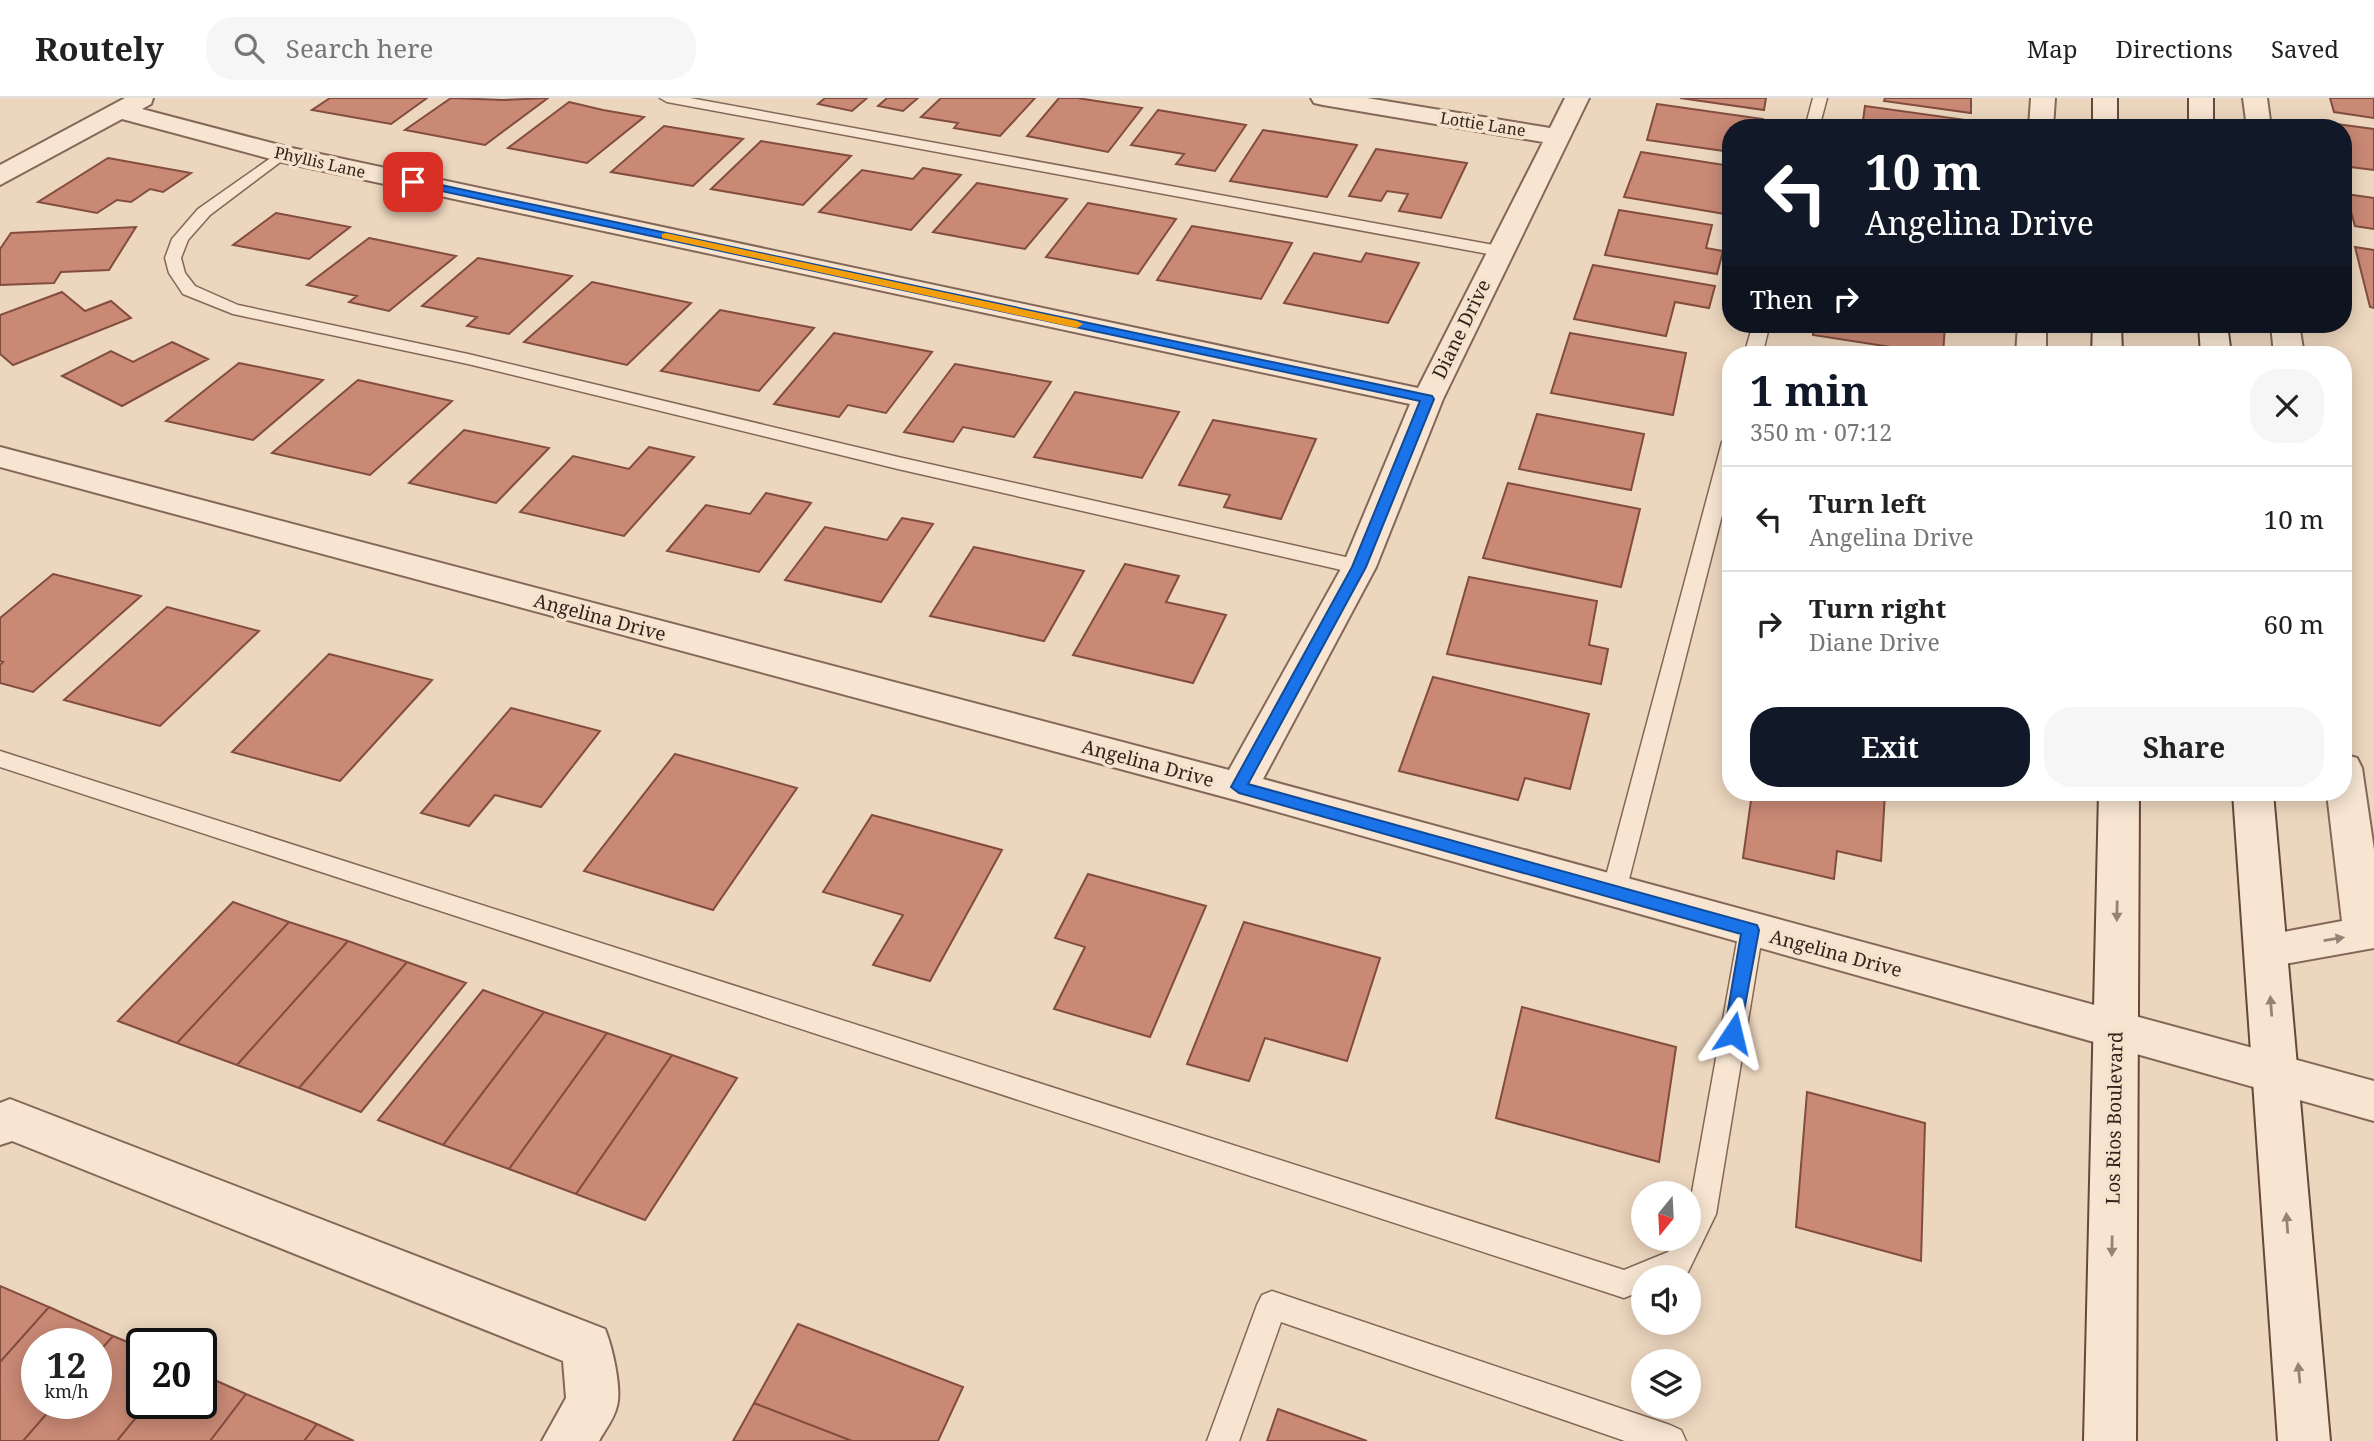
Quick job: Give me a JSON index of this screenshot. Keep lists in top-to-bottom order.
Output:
{
  "streets": {
    "street": [
      "Lottie Lane",
      "Phyllis Lane",
      "Diane Drive",
      "Angelina Drive",
      "Los Rios Boulevard"
    ]
  },
  "crossings": [
    ["Lottie Lane", "Diane Drive"],
    ["Phyllis Lane", "Diane Drive"],
    ["Diane Drive", "Angelina Drive"],
    ["Angelina Drive", "Los Rios Boulevard"]
  ],
  "north": "bottom",
  "page": {
    "header": "Routely",
    "search": "Search here",
    "nav": ["Map", "Directions", "Saved"],
    "turn": ["10 m", "Angelina Drive"],
    "then": "Then",
    "heading": ["1 min", "350 m · 07:12"],
    "list": [
      {
        "name": "Turn left",
        "note": "Angelina Drive",
        "value": "10 m"
      },
      {
        "name": "Turn right",
        "note": "Diane Drive",
        "value": "60 m"
      }
    ],
    "buttons": ["Exit", "Share"],
    "speed": "12 km/h",
    "limit": "20"
  }
}
